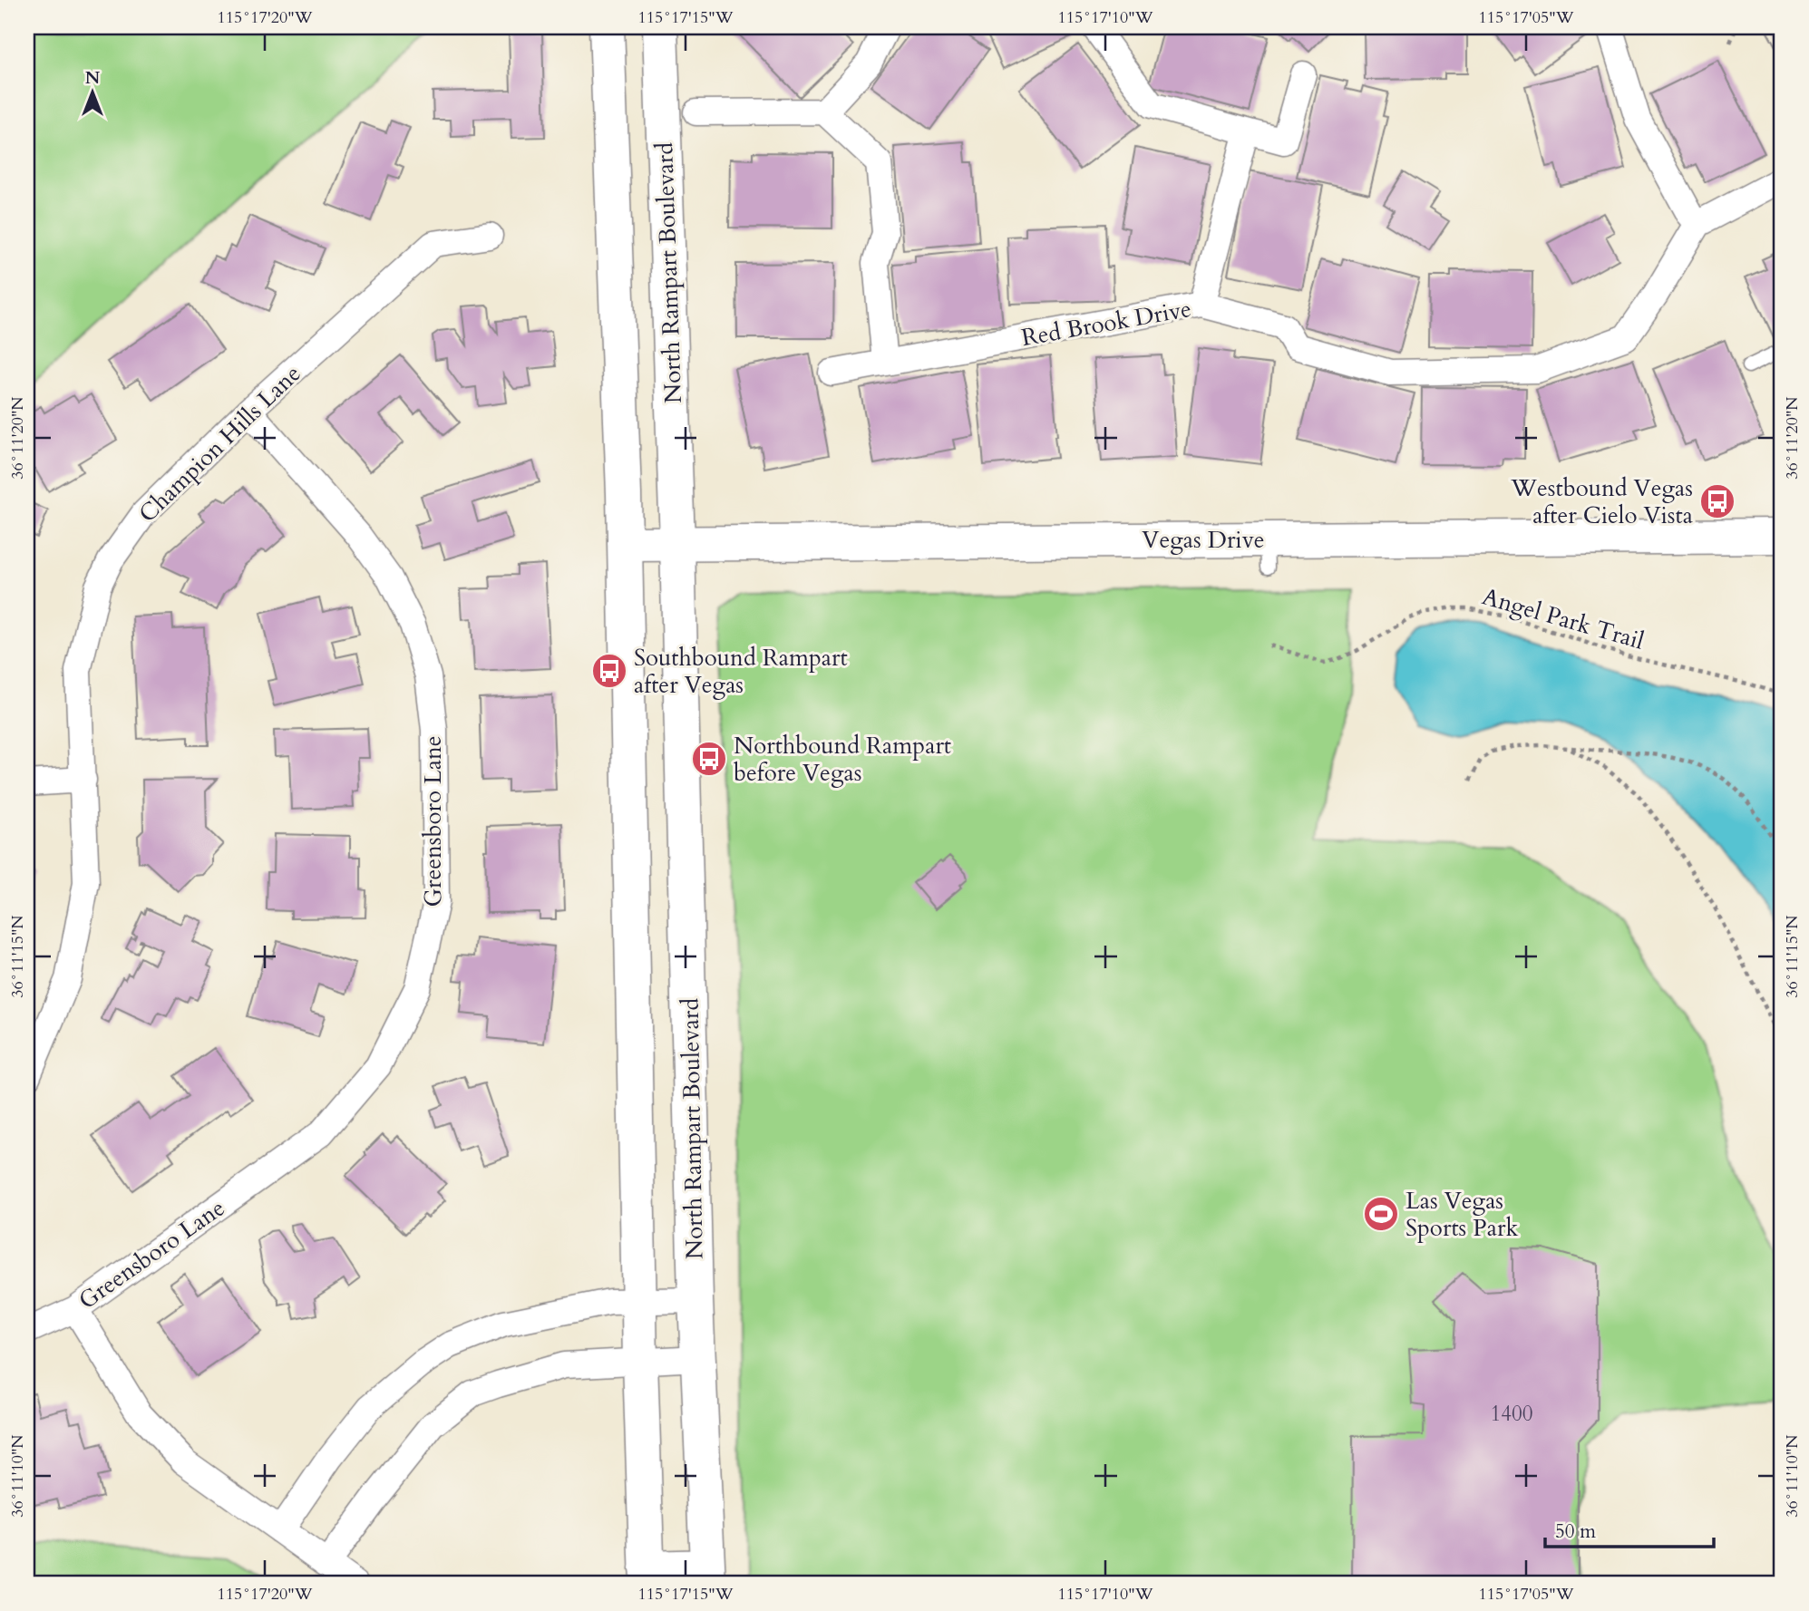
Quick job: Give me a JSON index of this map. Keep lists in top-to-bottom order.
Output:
{
  "streets": {
    "main road": ["North Rampart Boulevard", "Vegas Drive"],
    "street": ["Red Brook Drive", "Champion Hills Lane", "Greensboro Lane"],
    "path": ["Angel Park Trail"]
  },
  "crossings": [
    ["North Rampart Boulevard", "Vegas Drive"],
    ["Champion Hills Lane", "Greensboro Lane"]
  ],
  "places": {
    "bus stop": ["Westbound Vegas after Cielo Vista", "Southbound Rampart after Vegas", "Northbound Rampart before Vegas"],
    "sports": ["Las Vegas Sports Park"]
  },
  "house_numbers": ["1400"],
  "scale_bar": "50 m",
  "north": "top",
  "coordinates": [
    "115°17'20\"W",
    "115°17'15\"W",
    "115°17'10\"W",
    "115°17'05\"W",
    "36°11'20\"N",
    "36°11'15\"N",
    "36°11'10\"N"
  ]
}
